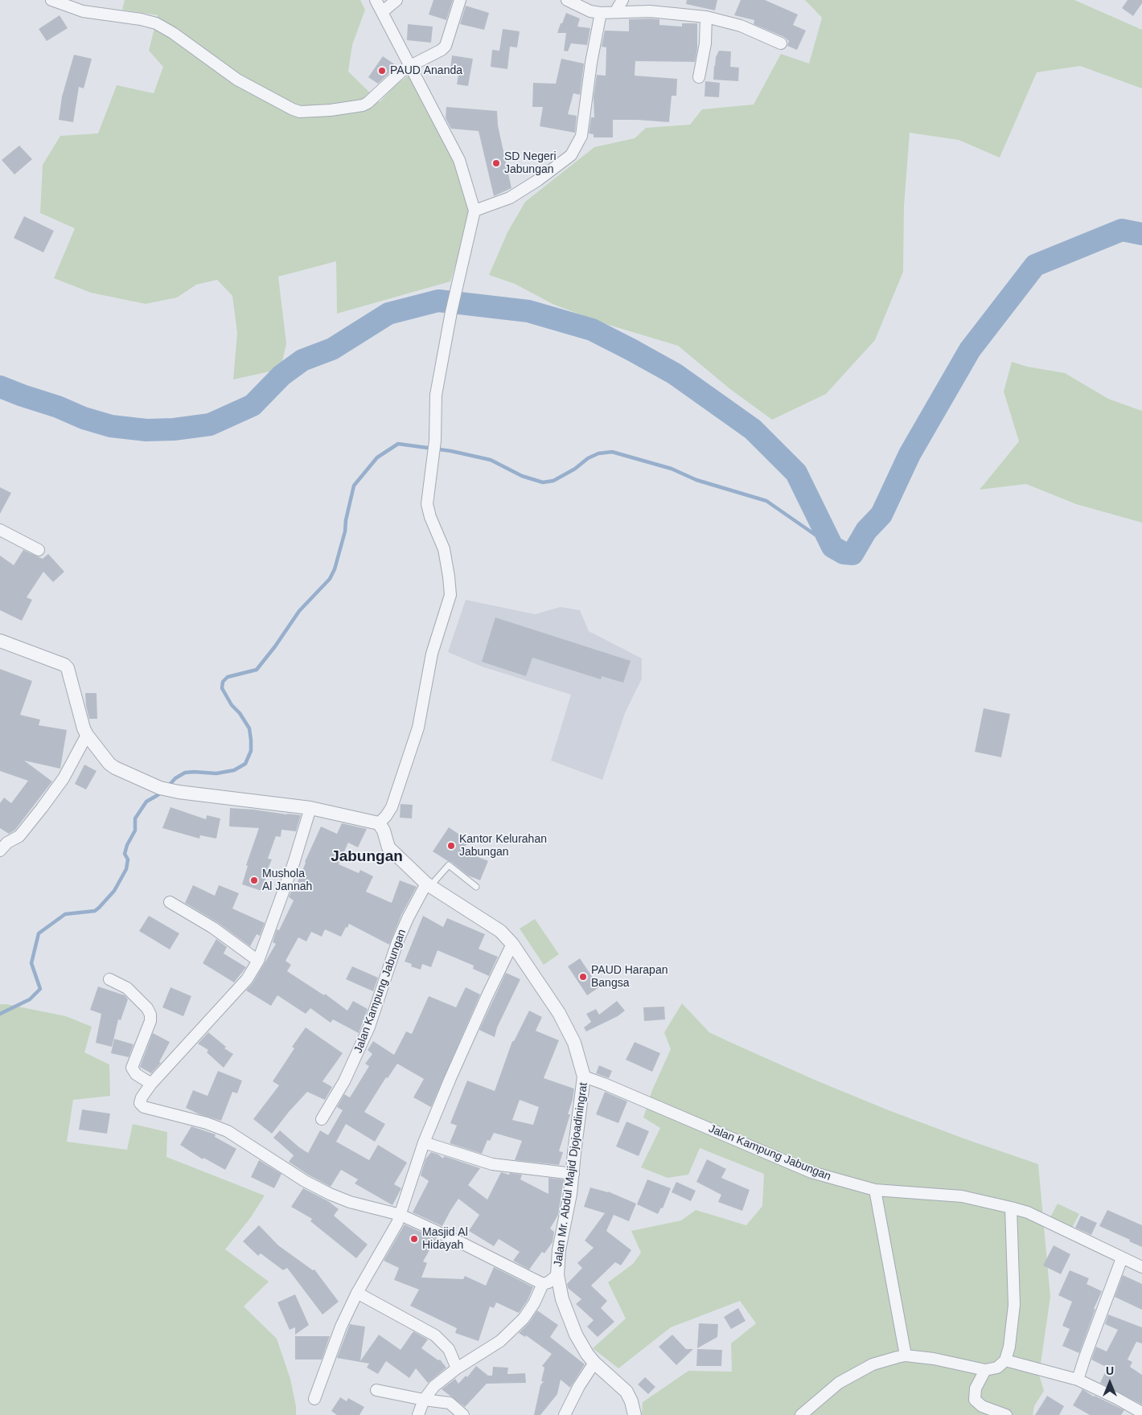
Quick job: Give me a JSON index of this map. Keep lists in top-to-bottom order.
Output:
{
  "streets": {
    "street": ["Jalan Kampung Jabungan", "Jalan Mr. Abdul Majid Djojoadiningrat"]
  },
  "crossings": [
    ["Jalan Kampung Jabungan", "Jalan Mr. Abdul Majid Djojoadiningrat"]
  ],
  "districts": ["Jabungan"],
  "places": [
    "PAUD Ananda",
    "SD Negeri Jabungan",
    "Kantor Kelurahan Jabungan",
    "Mushola Al Jannah",
    "PAUD Harapan Bangsa",
    "Masjid Al Hidayah"
  ],
  "north": "top"
}
